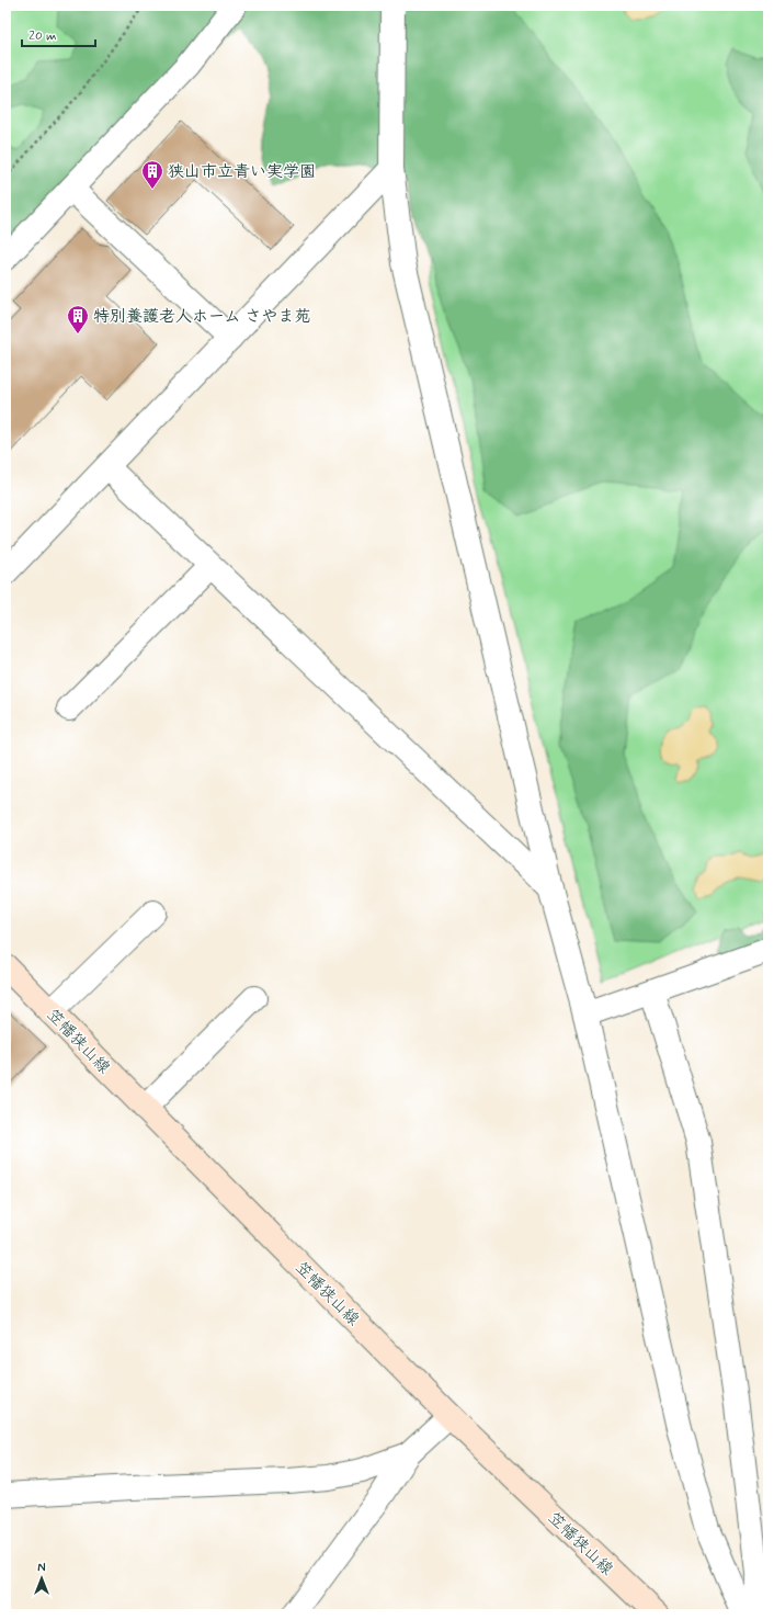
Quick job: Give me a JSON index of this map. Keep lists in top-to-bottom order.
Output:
{
  "streets": {
    "main road": ["笠幡狭山線"]
  },
  "places": {
    "building": ["狭山市立青い実学園", "特別養護老人ホーム さやま苑"]
  },
  "scale_bar": "20 m",
  "north": "top"
}
